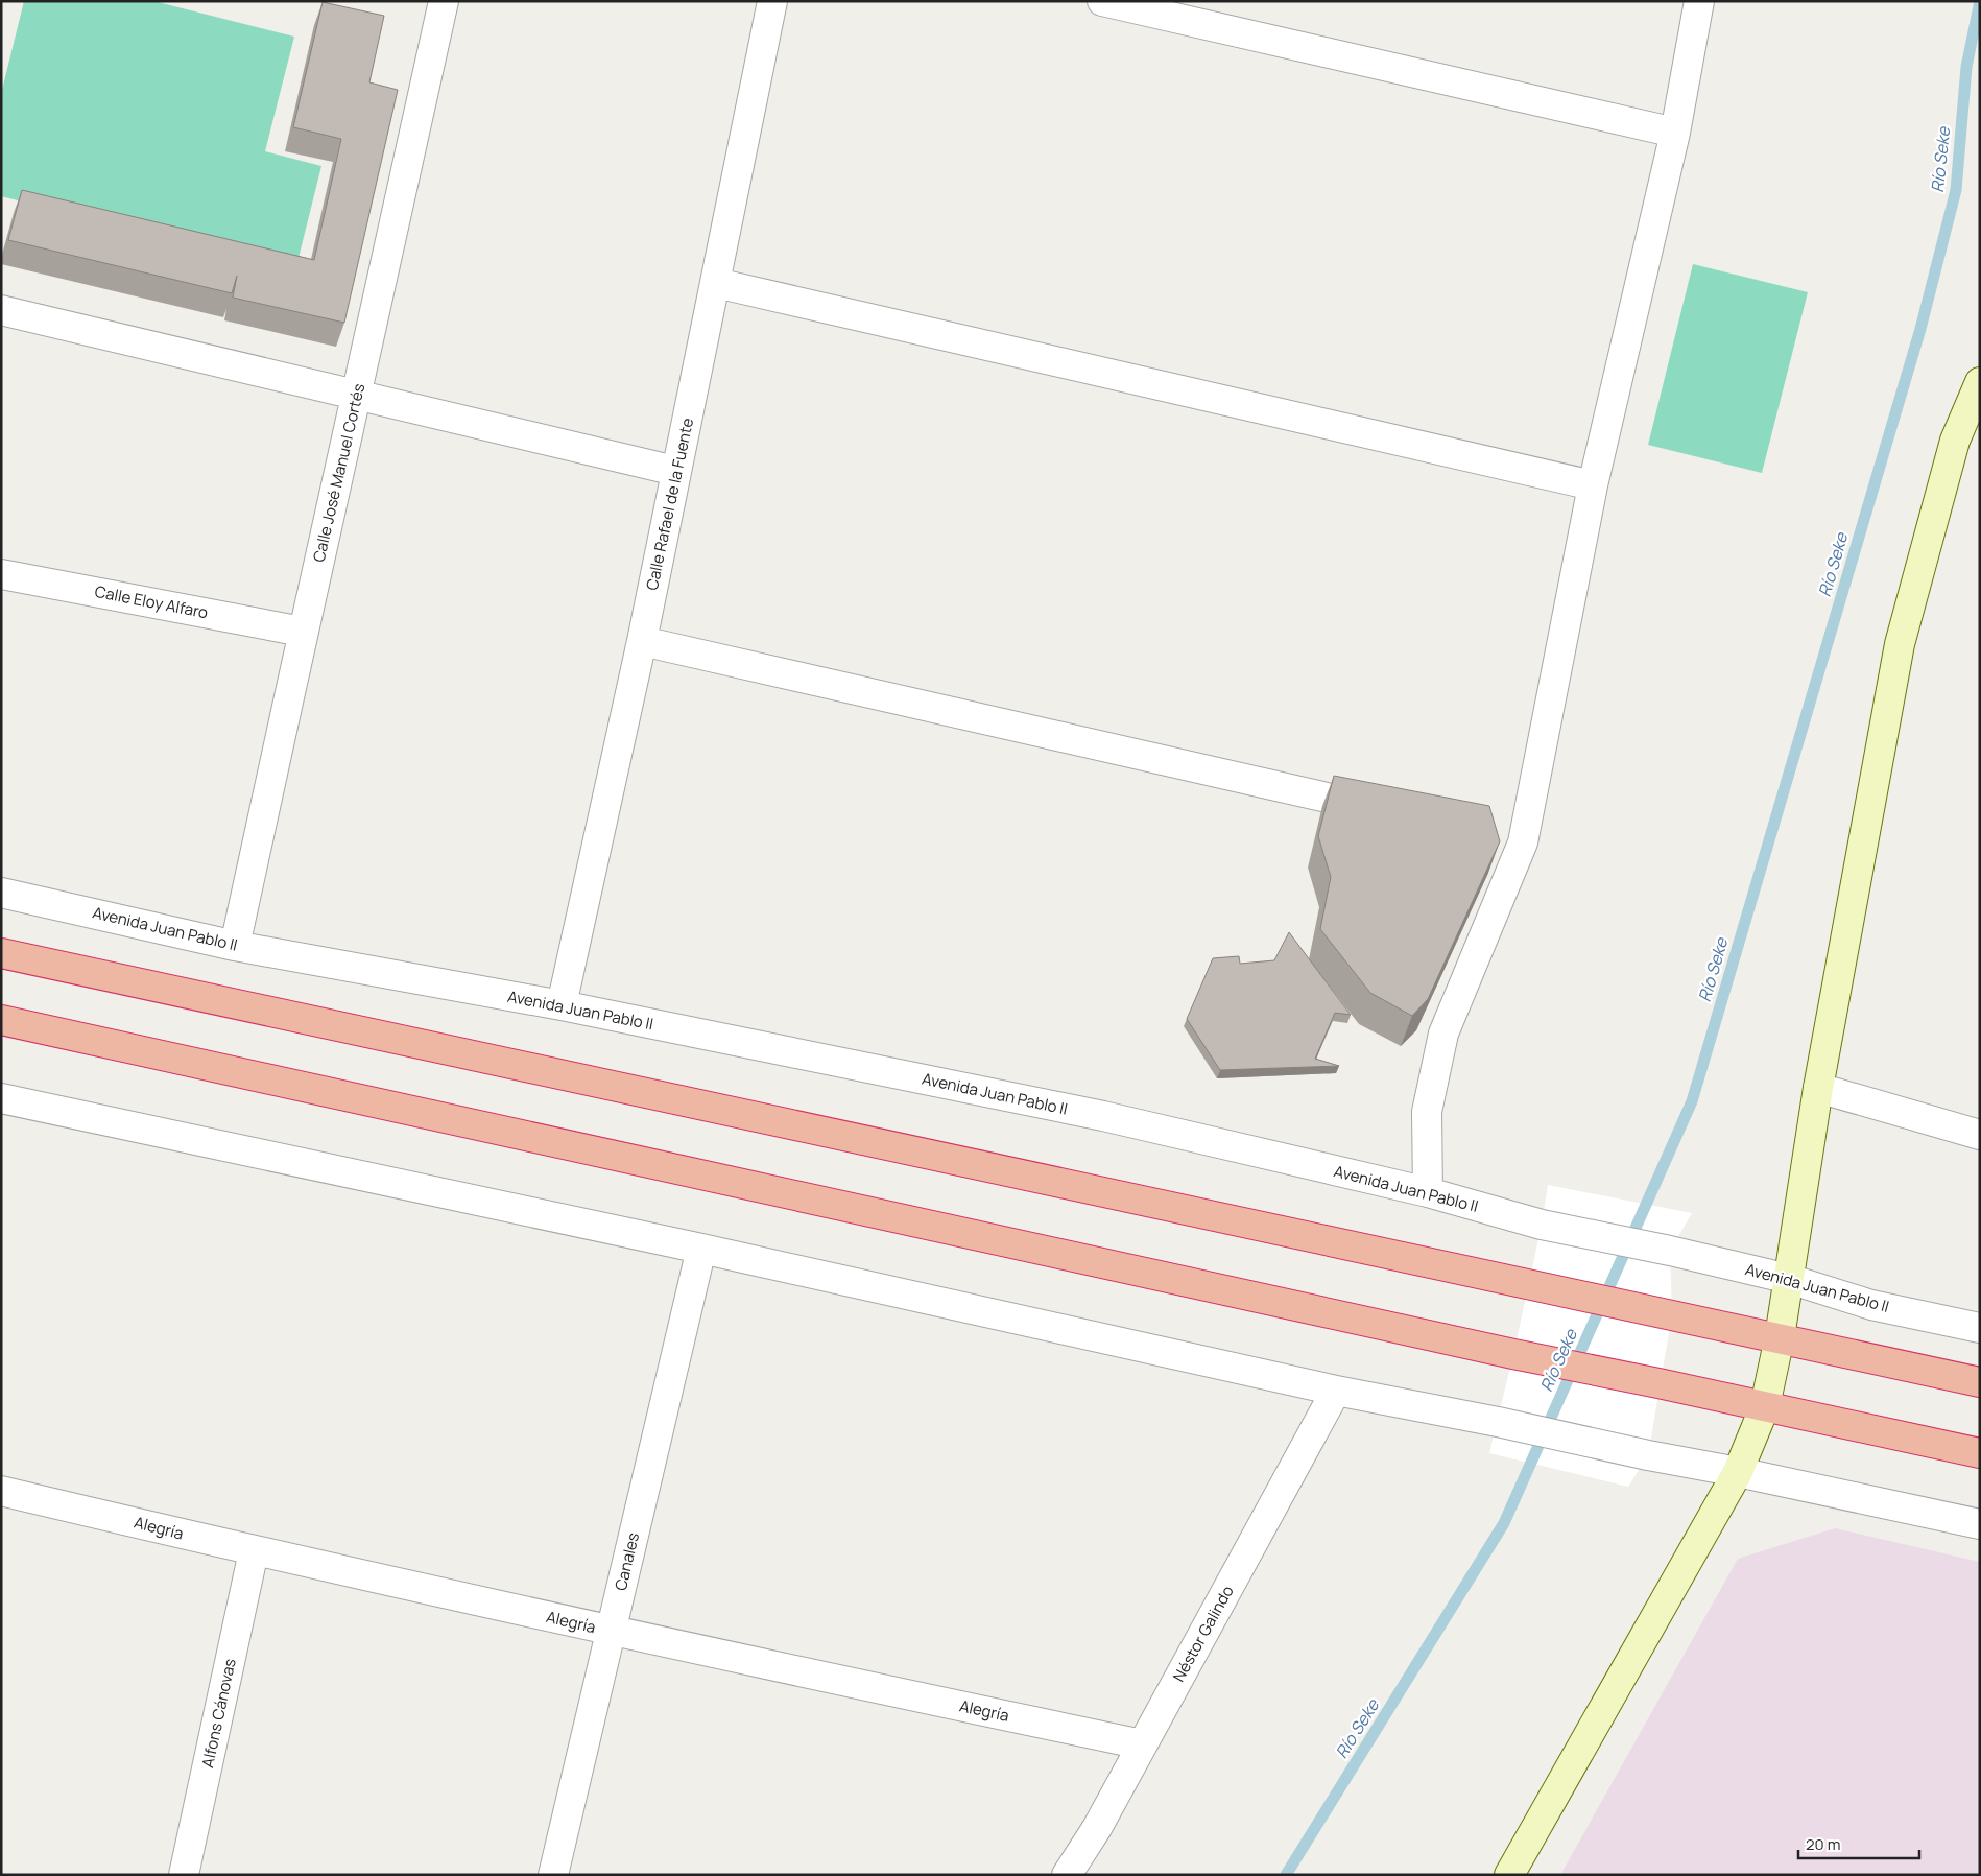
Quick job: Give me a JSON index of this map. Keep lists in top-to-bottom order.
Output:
{
  "streets": {
    "street": [
      "Calle José Manuel Cortés",
      "Calle Rafael de la Fuente",
      "Calle Eloy Alfaro",
      "Avenida Juan Pablo II",
      "Alegría",
      "Canales",
      "Néstor Galindo",
      "Alfons Cánovas"
    ]
  },
  "crossings": [
    ["Calle José Manuel Cortés", "Calle Eloy Alfaro"],
    ["Calle José Manuel Cortés", "Avenida Juan Pablo II"],
    ["Calle Rafael de la Fuente", "Avenida Juan Pablo II"],
    ["Alegría", "Canales"],
    ["Alegría", "Néstor Galindo"],
    ["Alegría", "Alfons Cánovas"]
  ],
  "water": ["Río Seke"],
  "scale_bar": "20 m"
}
